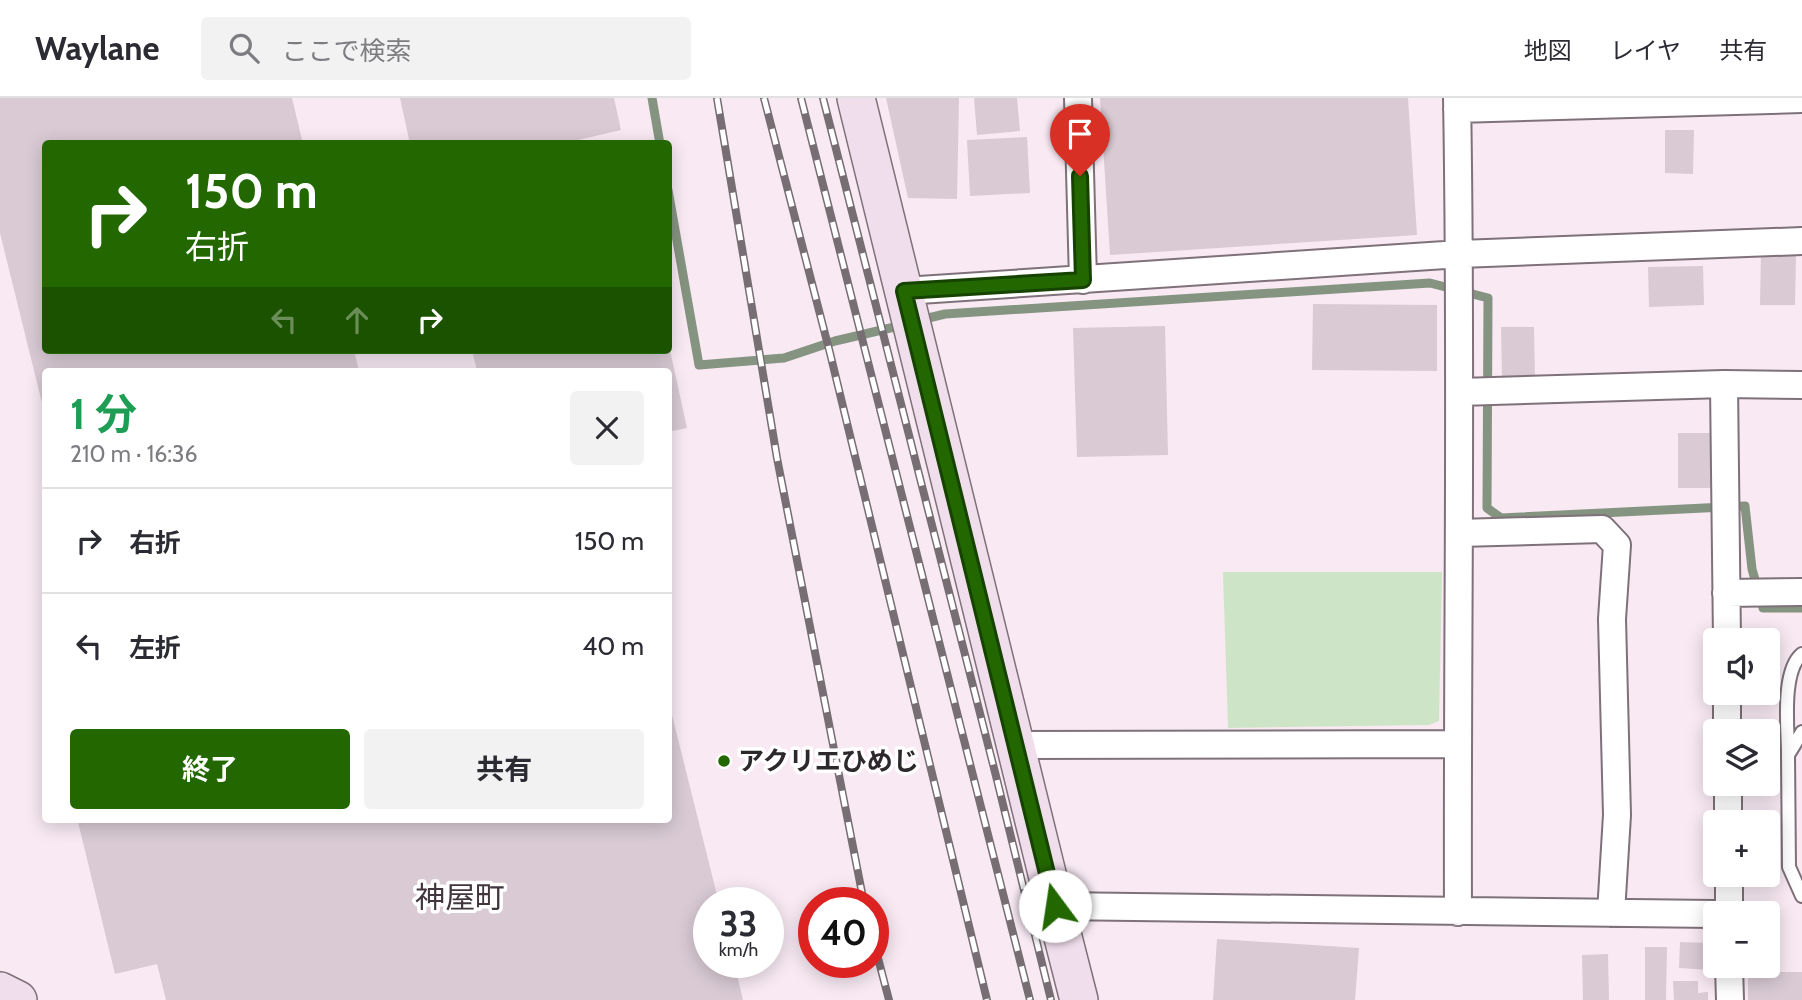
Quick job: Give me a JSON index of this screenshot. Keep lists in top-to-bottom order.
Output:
{
  "districts": ["神屋町"],
  "places": ["アクリエひめじ"],
  "page": {
    "header": "Waylane",
    "search": "ここで検索",
    "nav": ["地図", "レイヤ", "共有"],
    "turn": ["150 m", "右折"],
    "heading": ["1 分", "210 m · 16:36"],
    "list": [
      {
        "name": "右折",
        "value": "150 m"
      },
      {
        "name": "左折",
        "value": "40 m"
      }
    ],
    "map_buttons": ["+", "−"],
    "buttons": ["終了", "共有"],
    "speed": "33 km/h",
    "limit": "40"
  }
}
